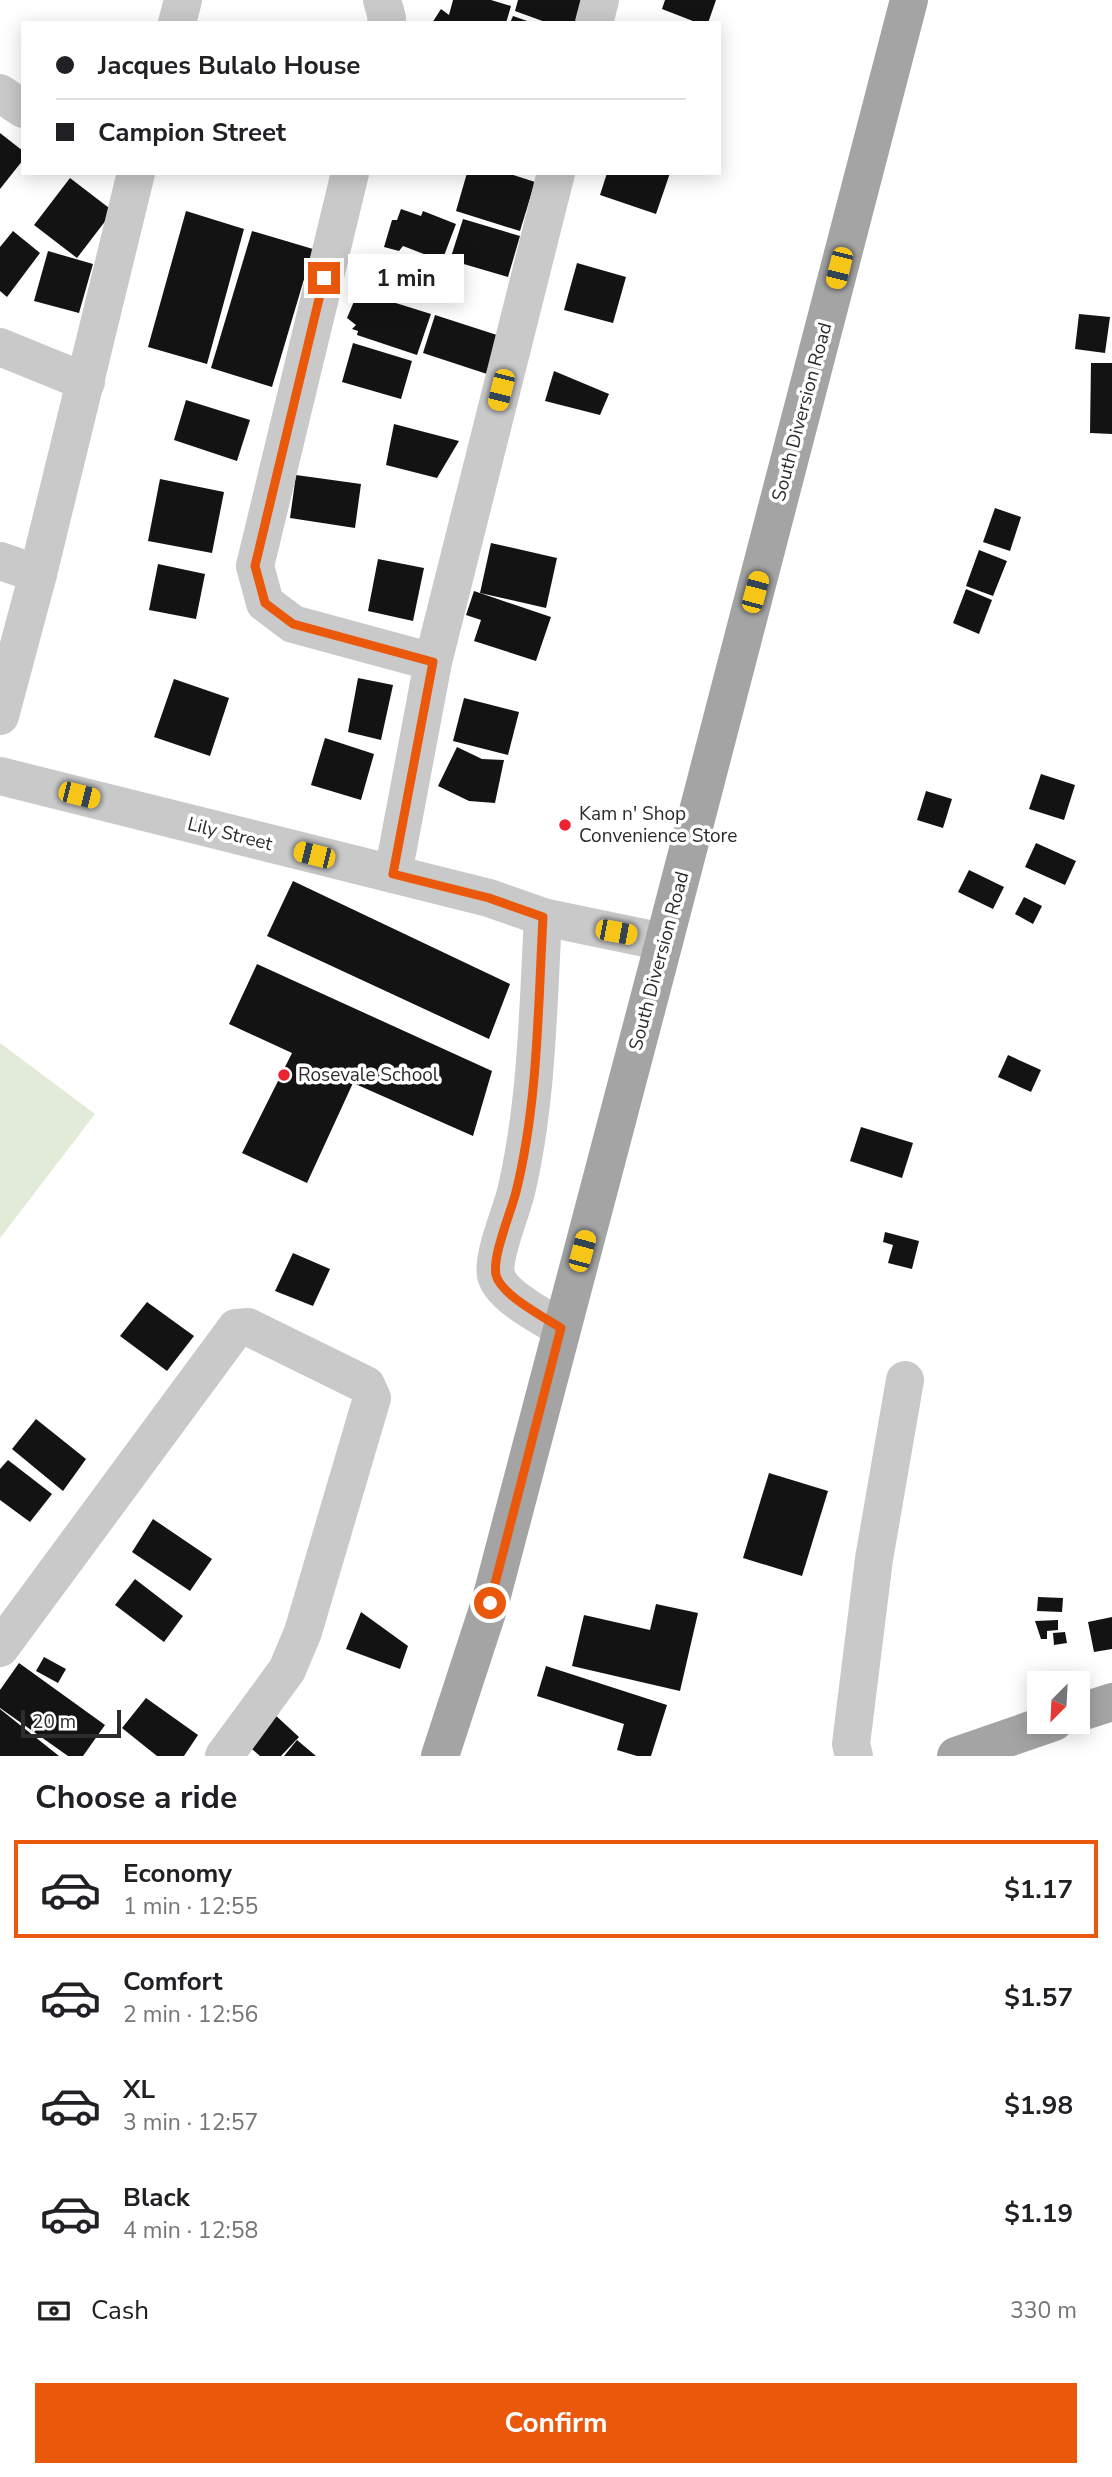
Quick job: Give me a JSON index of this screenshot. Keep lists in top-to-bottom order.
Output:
{
  "streets": {
    "main road": ["South Diversion Road"],
    "street": ["Lily Street"]
  },
  "crossings": [
    ["South Diversion Road", "Lily Street"]
  ],
  "places": ["Kam n' Shop Convenience Store", "Rosevale School"],
  "scale_bar": "20 m",
  "north": "bottom left",
  "page": {
    "banner": ["Jacques Bulalo House", "Campion Street"],
    "bubble": "1 min",
    "scale": "20 m",
    "heading": "Choose a ride",
    "list": [
      {
        "name": "Economy",
        "note": "1 min · 12:55",
        "value": "$1.17"
      },
      {
        "name": "Comfort",
        "note": "2 min · 12:56",
        "value": "$1.57"
      },
      {
        "name": "XL",
        "note": "3 min · 12:57",
        "value": "$1.98"
      },
      {
        "name": "Black",
        "note": "4 min · 12:58",
        "value": "$1.19"
      }
    ],
    "pay": ["Cash", "330 m"],
    "buttons": "Confirm"
  }
}
